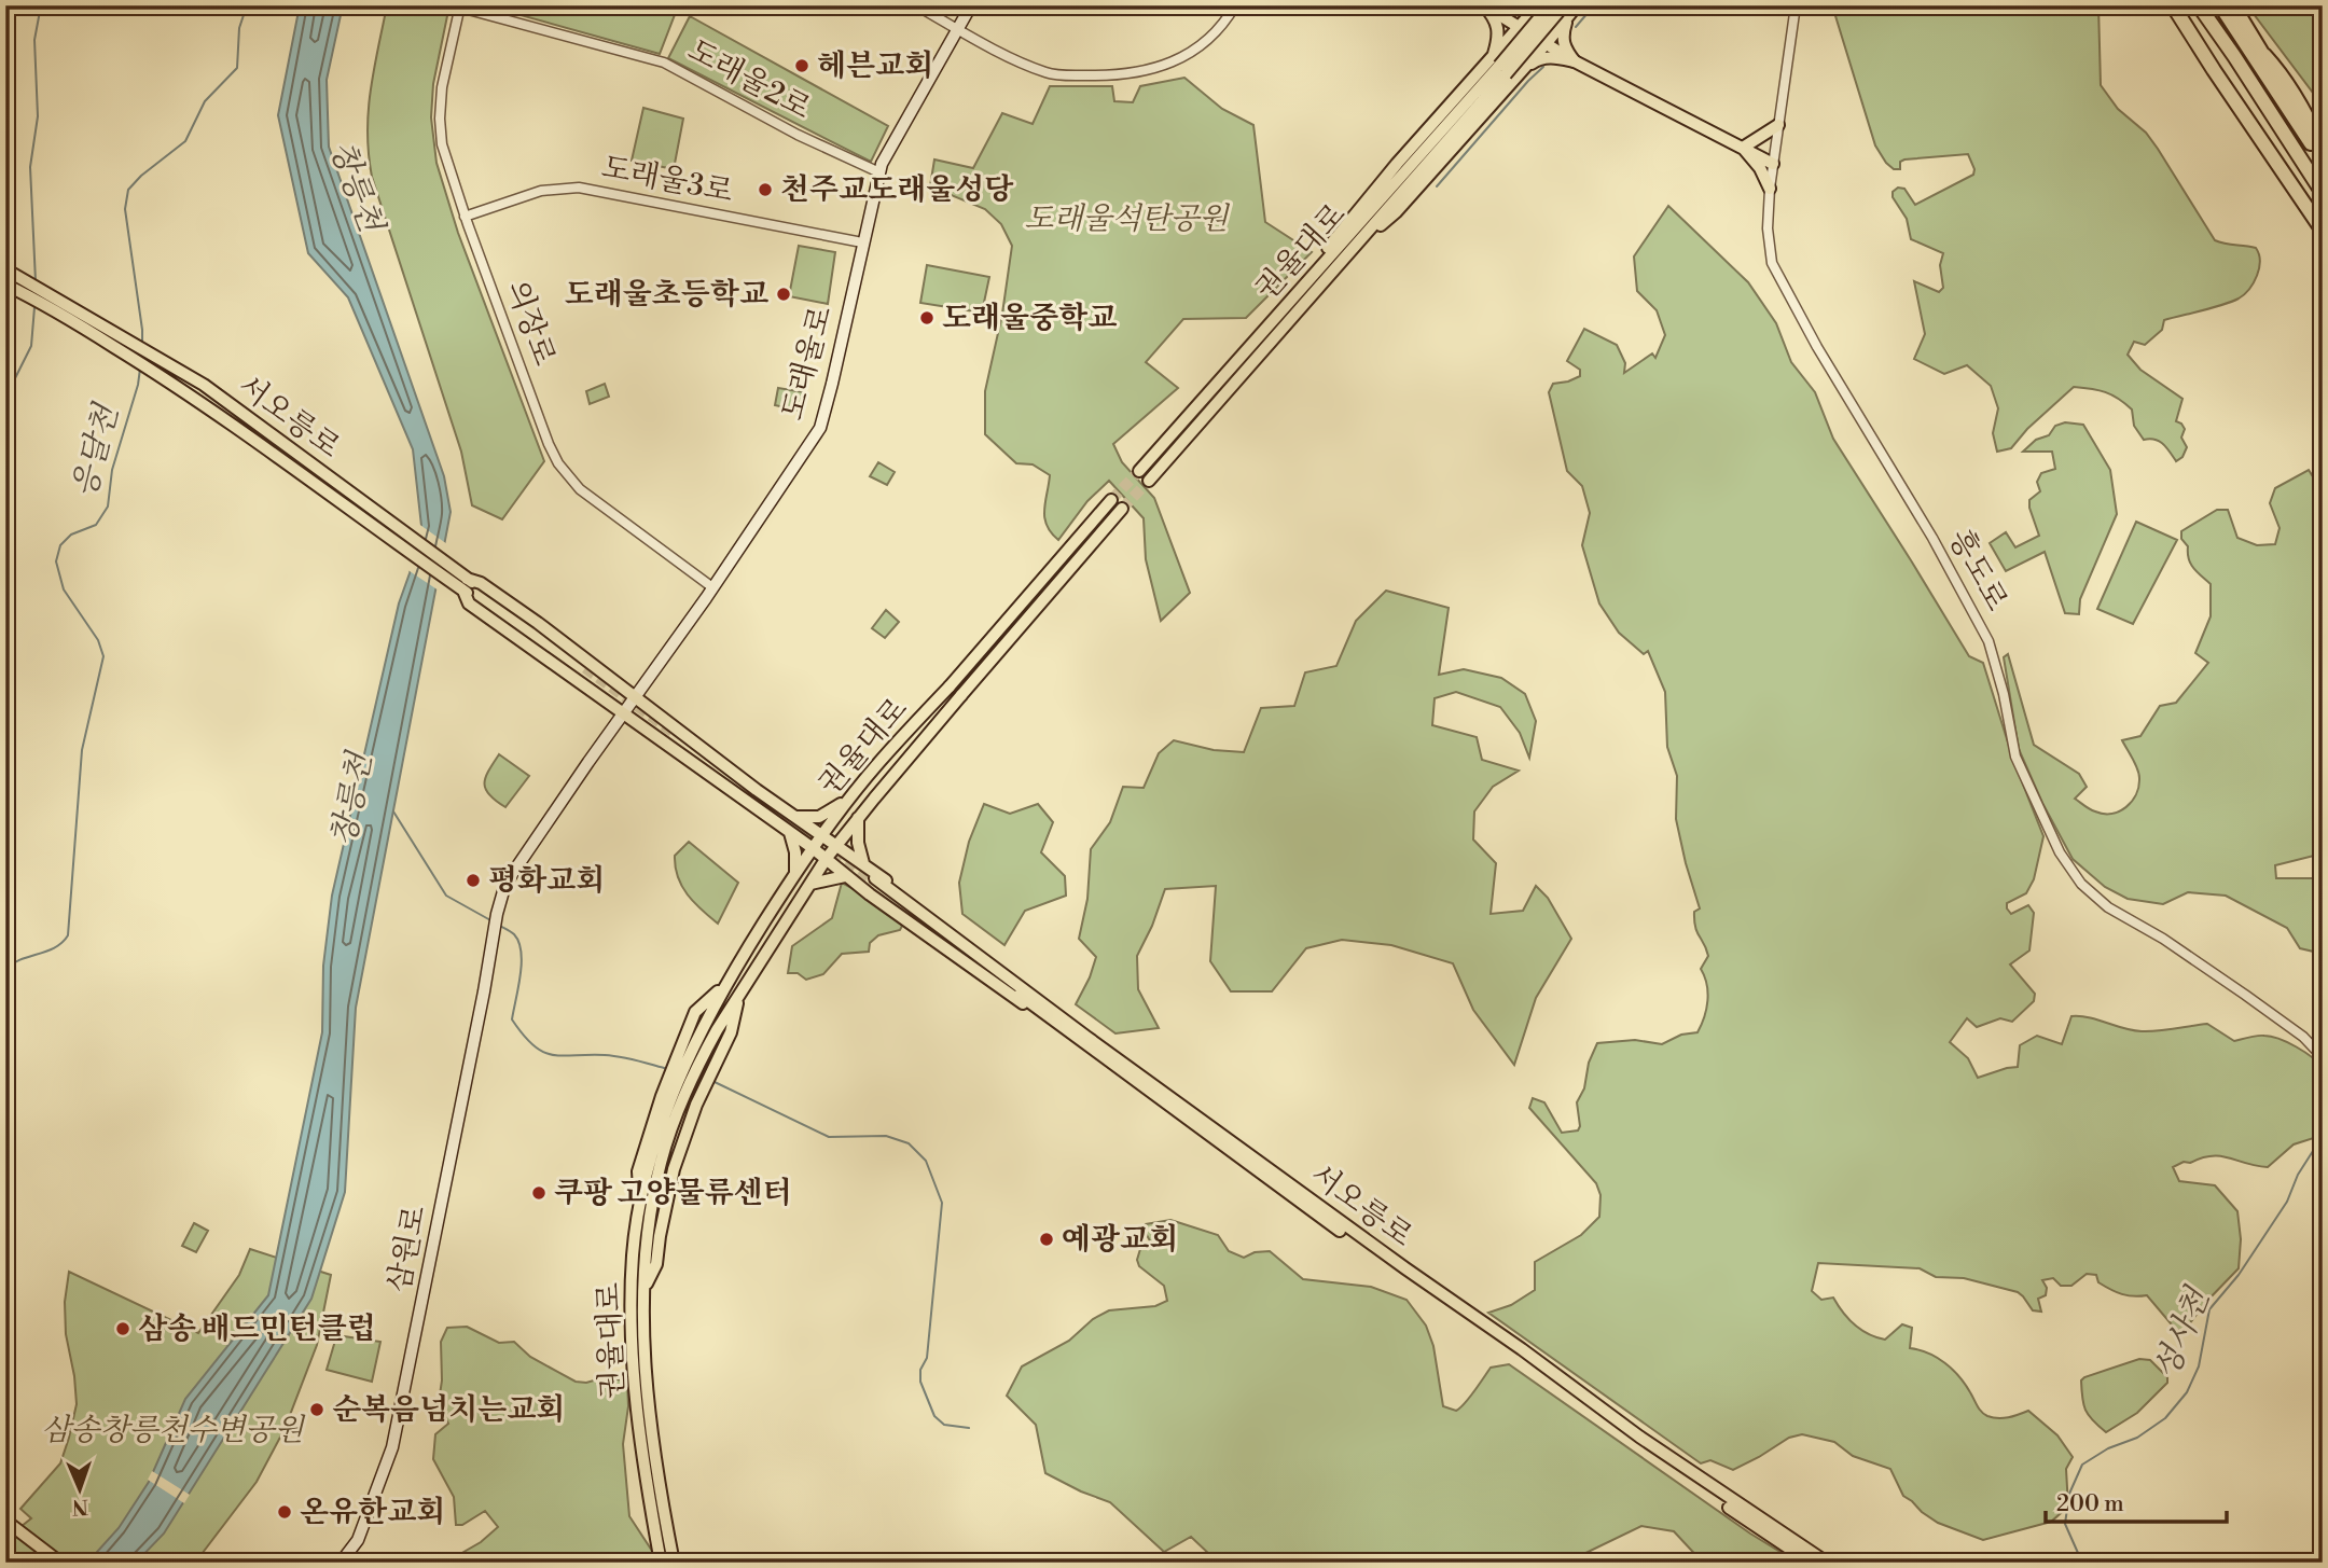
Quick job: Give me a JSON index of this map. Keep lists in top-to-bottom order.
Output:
{
  "streets": {
    "main road": [
      "권율대로",
      "도래울로",
      "서오릉로",
      "삼원로"
    ],
    "street": [
      "도래울2로",
      "도래울3로",
      "의장로",
      "흥도로"
    ]
  },
  "crossings": [
    ["도래울2로", "의장로"],
    ["도래울2로", "도래울로"],
    ["도래울3로", "의장로"],
    ["도래울3로", "도래울로"],
    ["의장로", "도래울로"],
    ["도래울로", "삼원로"]
  ],
  "water": ["창릉천", "응달천", "성사천"],
  "parks": ["도래울석탄공원", "삼송창릉천수변공원"],
  "places": [
    "헤븐교회",
    "천주교도래울성당",
    "도래울초등학교",
    "도래울중학교",
    "평화교회",
    "쿠팡 고양물류센터",
    "예광교회",
    "삼송 배드민턴클럽",
    "순복음넘치는교회",
    "온유한교회"
  ],
  "scale_bar": "200 m",
  "north": "bottom"
}
